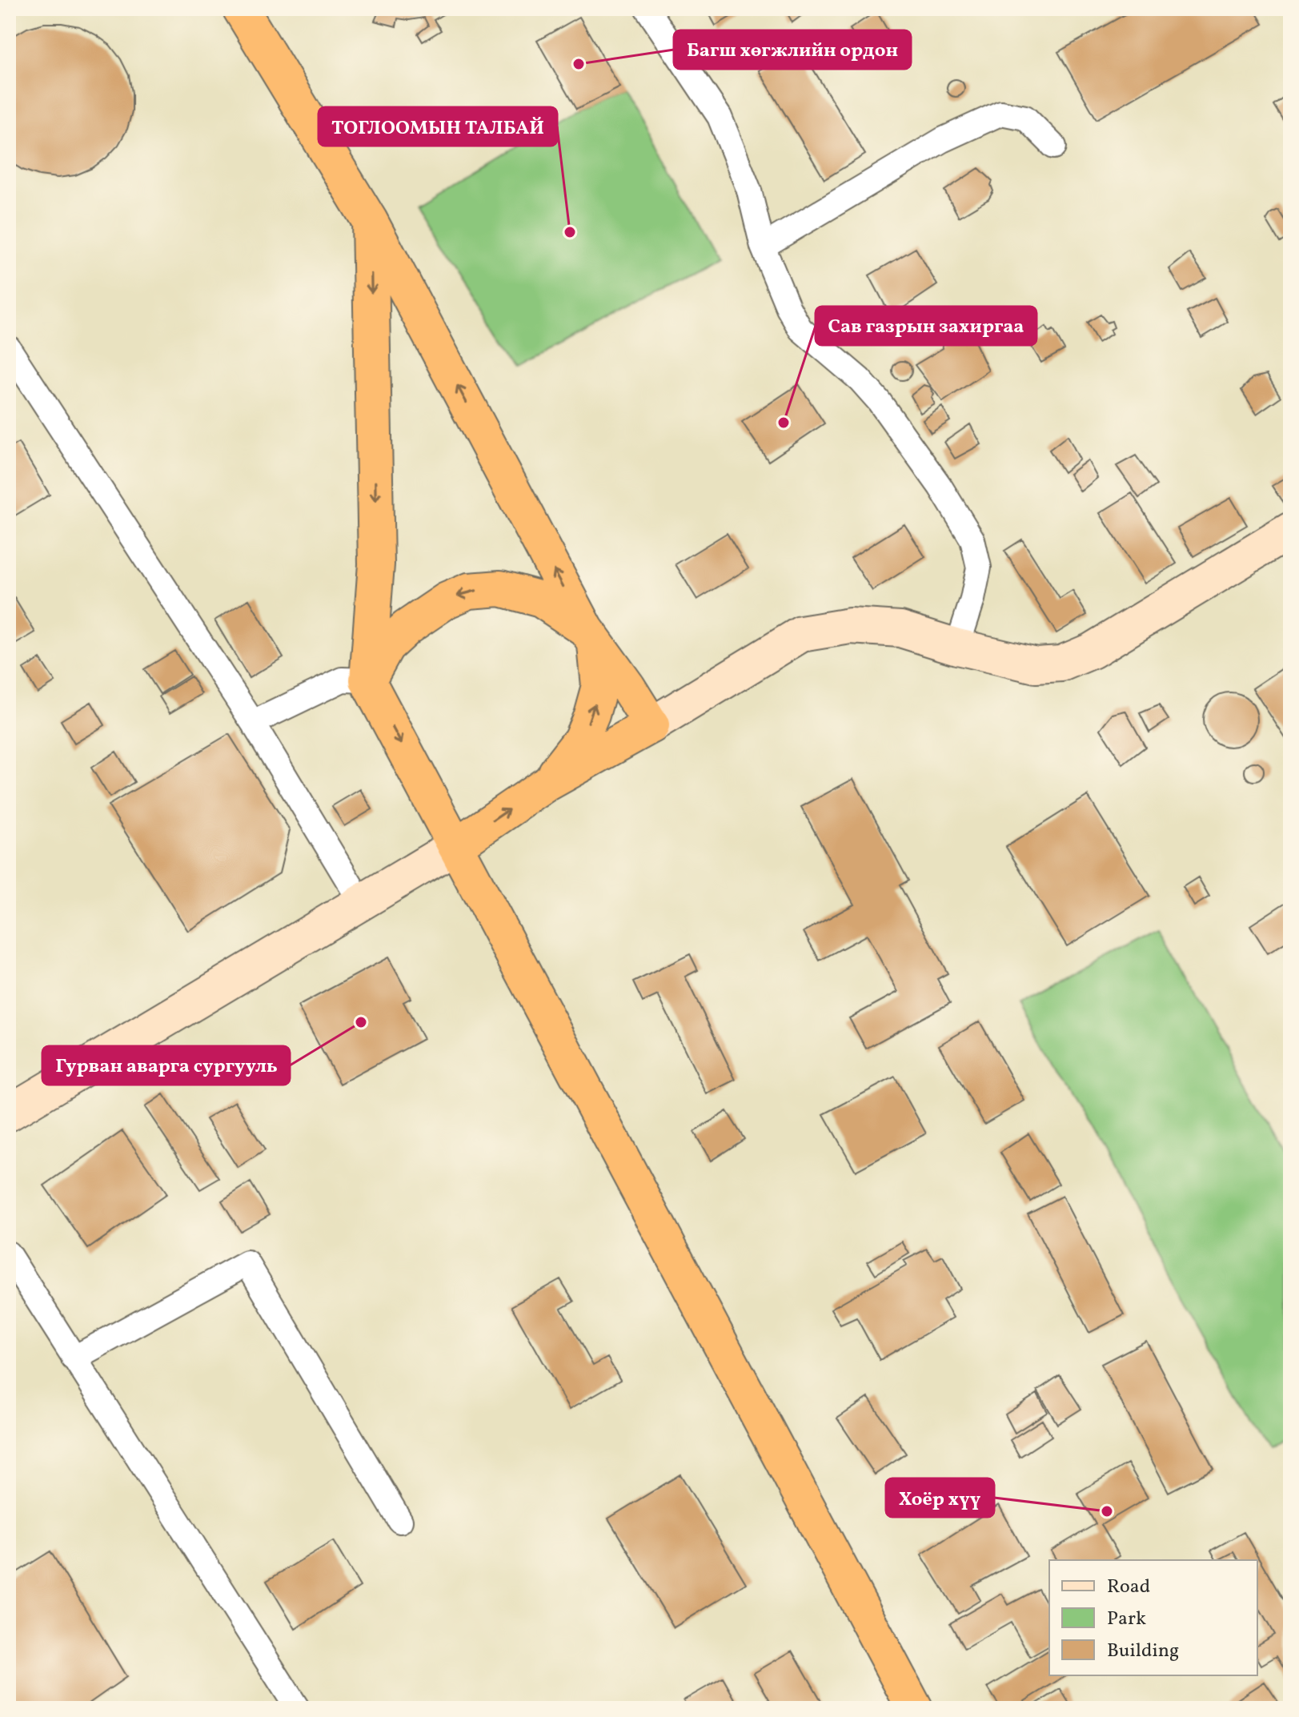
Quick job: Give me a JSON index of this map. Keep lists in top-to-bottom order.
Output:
{
  "places": [
    "Багш хөгжлийн ордон",
    "ТОГЛООМЫН ТАЛБАЙ",
    "Сав газрын захиргаа",
    "Гурван аварга сургууль",
    "Хоёр хүү"
  ],
  "legend": ["Road", "Park", "Building"]
}
